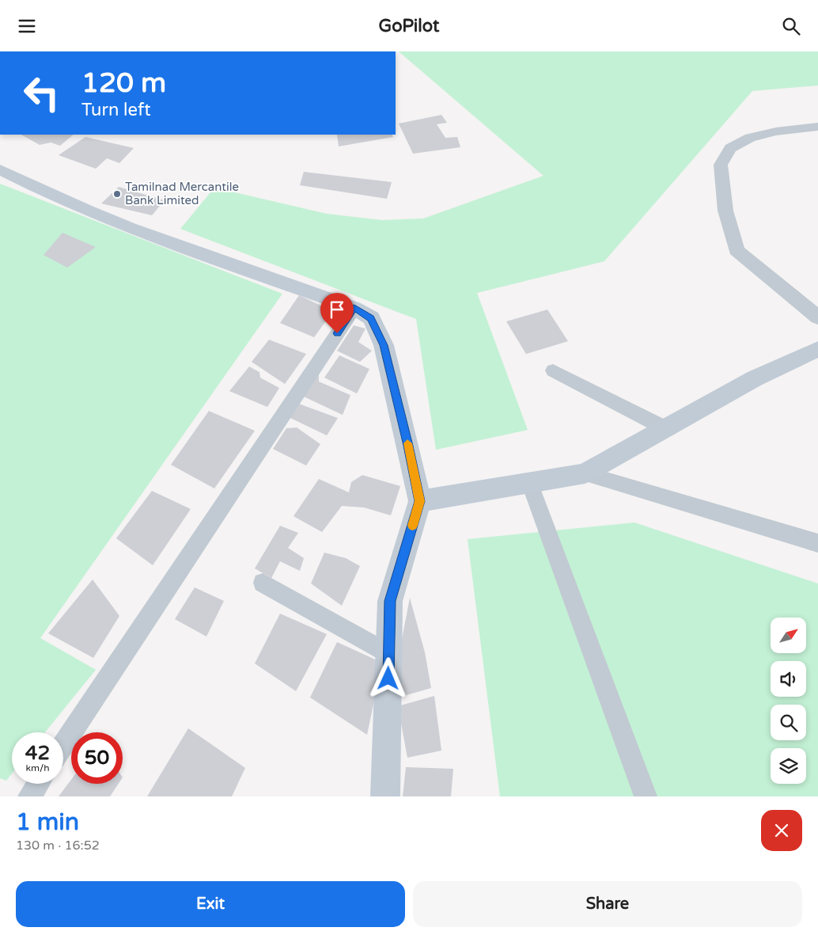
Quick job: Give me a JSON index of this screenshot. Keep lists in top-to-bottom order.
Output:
{
  "places": ["Tamilnad Mercantile Bank Limited"],
  "north": "top right",
  "page": {
    "header": "GoPilot",
    "turn": ["120 m", "Turn left"],
    "speed": "42 km/h",
    "limit": "50",
    "heading": ["1 min", "130 m · 16:52"],
    "buttons": ["Exit", "Share"]
  }
}
